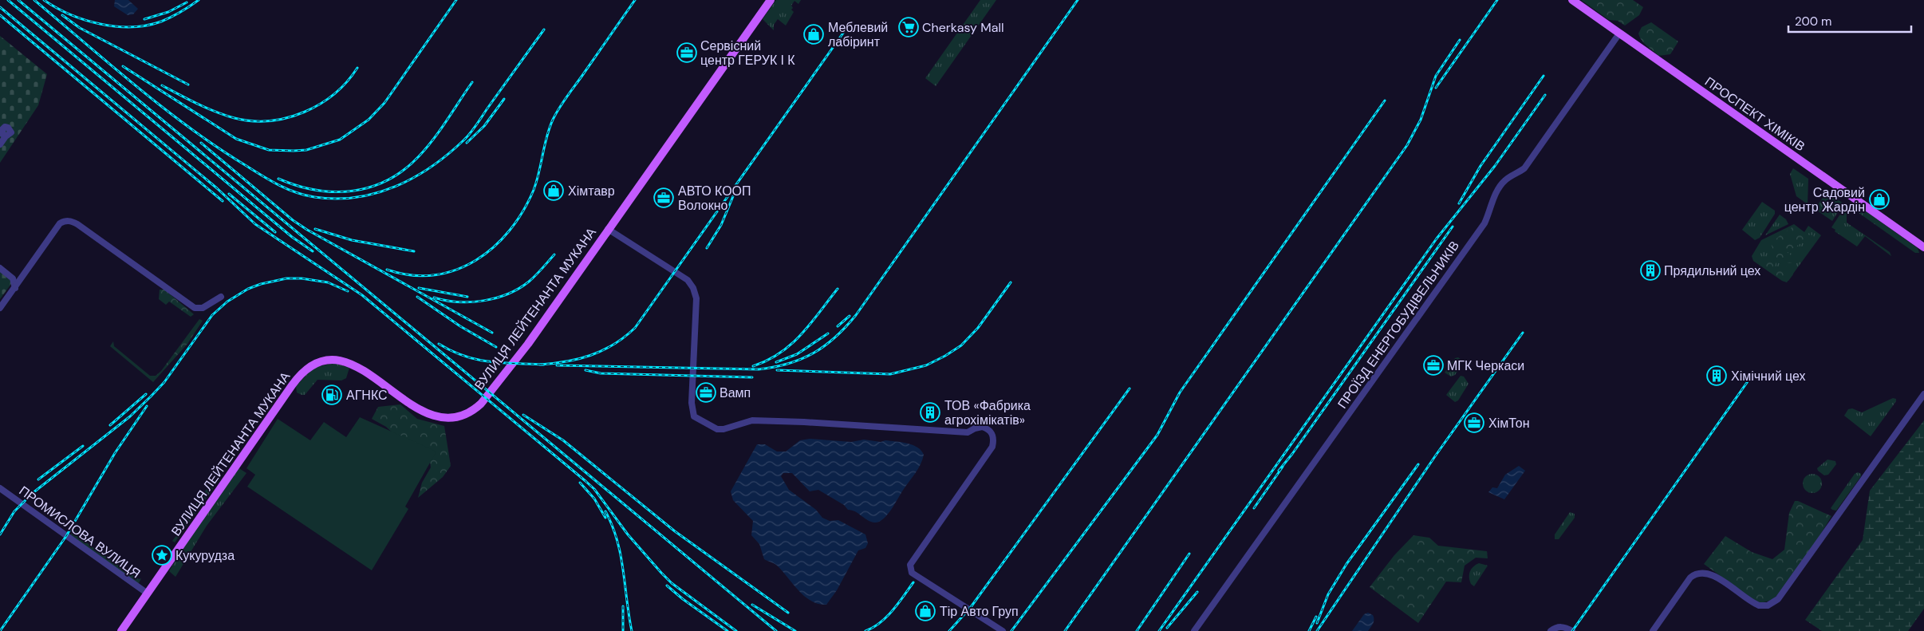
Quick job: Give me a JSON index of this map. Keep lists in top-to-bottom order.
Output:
{
  "streets": {
    "main road": ["ПРОСПЕКТ ХІМІКІВ", "ВУЛИЦЯ ЛЕЙТЕНАНТА МУКАНА"],
    "street": ["ПРОЇЗД ЕНЕРГОБУДІВЕЛЬНИКІВ", "ПРОМИСЛОВА ВУЛИЦЯ"]
  },
  "crossings": [
    ["ПРОСПЕКТ ХІМІКІВ", "ПРОЇЗД ЕНЕРГОБУДІВЕЛЬНИКІВ"],
    ["ВУЛИЦЯ ЛЕЙТЕНАНТА МУКАНА", "ПРОМИСЛОВА ВУЛИЦЯ"]
  ],
  "places": {
    "supermarket": ["Cherkasy Mall"],
    "shop": [
      "Меблевий лабіринт",
      "Хімтавр",
      "Садовий центр Жардін",
      "Тір Авто Груп"
    ],
    "office": [
      "Сервісний центр ГЕРУК І К",
      "АВТО КООП Волокно",
      "МГК Черкаси",
      "Вамп",
      "ХімТон"
    ],
    "building": ["Прядильний цех", "Хімічний цех", "ТОВ «Фабрика агрохімікатів»"],
    "fuel station": ["АГНКС"],
    "place": ["Кукурудза"]
  },
  "scale_bar": "200 m"
}
